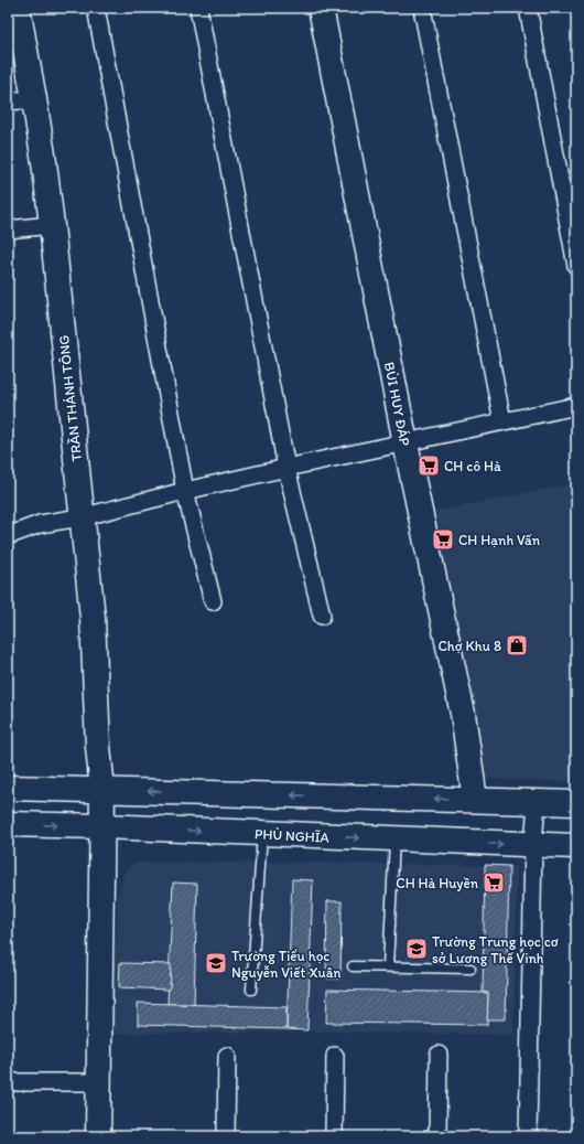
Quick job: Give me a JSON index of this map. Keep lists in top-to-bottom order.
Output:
{
  "streets": {
    "street": ["TRẦN THÁNH TÔNG", "BÙI HUY ĐÁP", "PHÙ NGHĨA"]
  },
  "crossings": [
    ["TRẦN THÁNH TÔNG", "PHÙ NGHĨA"]
  ],
  "places": {
    "supermarket": ["CH cô Hà", "CH Hạnh Vấn", "CH Hà Huyền"],
    "shop": ["Chợ Khu 8"],
    "school or university": ["Trường Trung học cơ sở Lương Thế Vinh", "Trường Tiểu học Nguyễn Viết Xuân"]
  }
}
